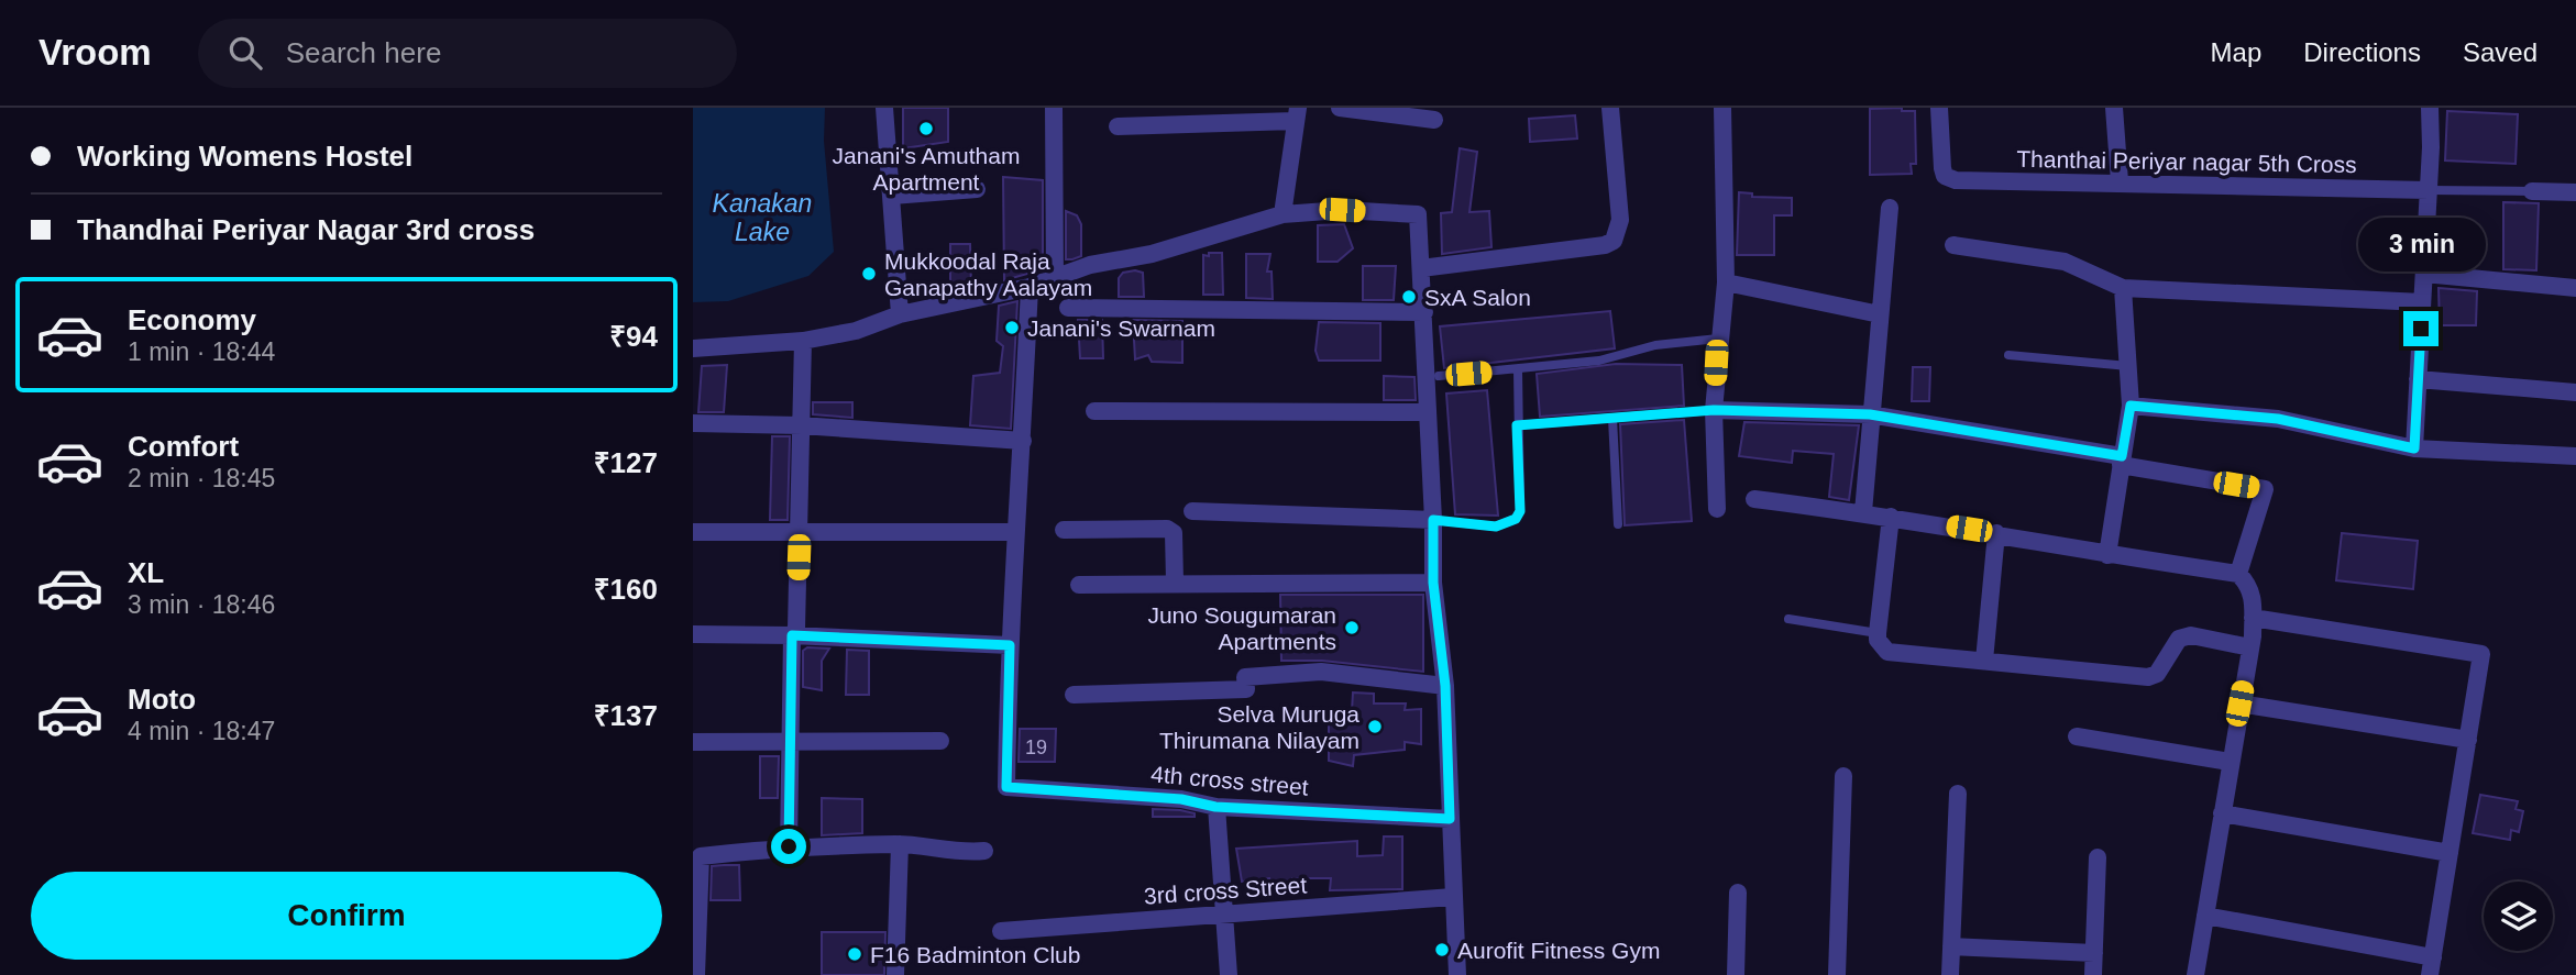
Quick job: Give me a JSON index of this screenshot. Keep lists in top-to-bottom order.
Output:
{
  "streets": {
    "street": ["Thanthai Periyar nagar 5th Cross", "4th cross street", "3rd cross Street"]
  },
  "water": ["Kanakan Lake"],
  "places": [
    "Janani's Amutham Apartment",
    "Mukkoodal Raja Ganapathy Aalayam",
    "SxA Salon",
    "Janani's Swarnam",
    "Juno Sougumaran Apartments",
    "Selva Muruga Thirumana Nilayam",
    "Aurofit Fitness Gym",
    "F16 Badminton Club"
  ],
  "house_numbers": ["19"],
  "page": {
    "header": "Vroom",
    "search": "Search here",
    "nav": ["Map", "Directions", "Saved"],
    "banner": ["Working Womens Hostel", "Thandhai Periyar Nagar 3rd cross"],
    "bubble": "3 min",
    "list": [
      {
        "name": "Economy",
        "note": "1 min · 18:44",
        "value": "₹94"
      },
      {
        "name": "Comfort",
        "note": "2 min · 18:45",
        "value": "₹127"
      },
      {
        "name": "XL",
        "note": "3 min · 18:46",
        "value": "₹160"
      },
      {
        "name": "Moto",
        "note": "4 min · 18:47",
        "value": "₹137"
      }
    ],
    "buttons": "Confirm"
  }
}
